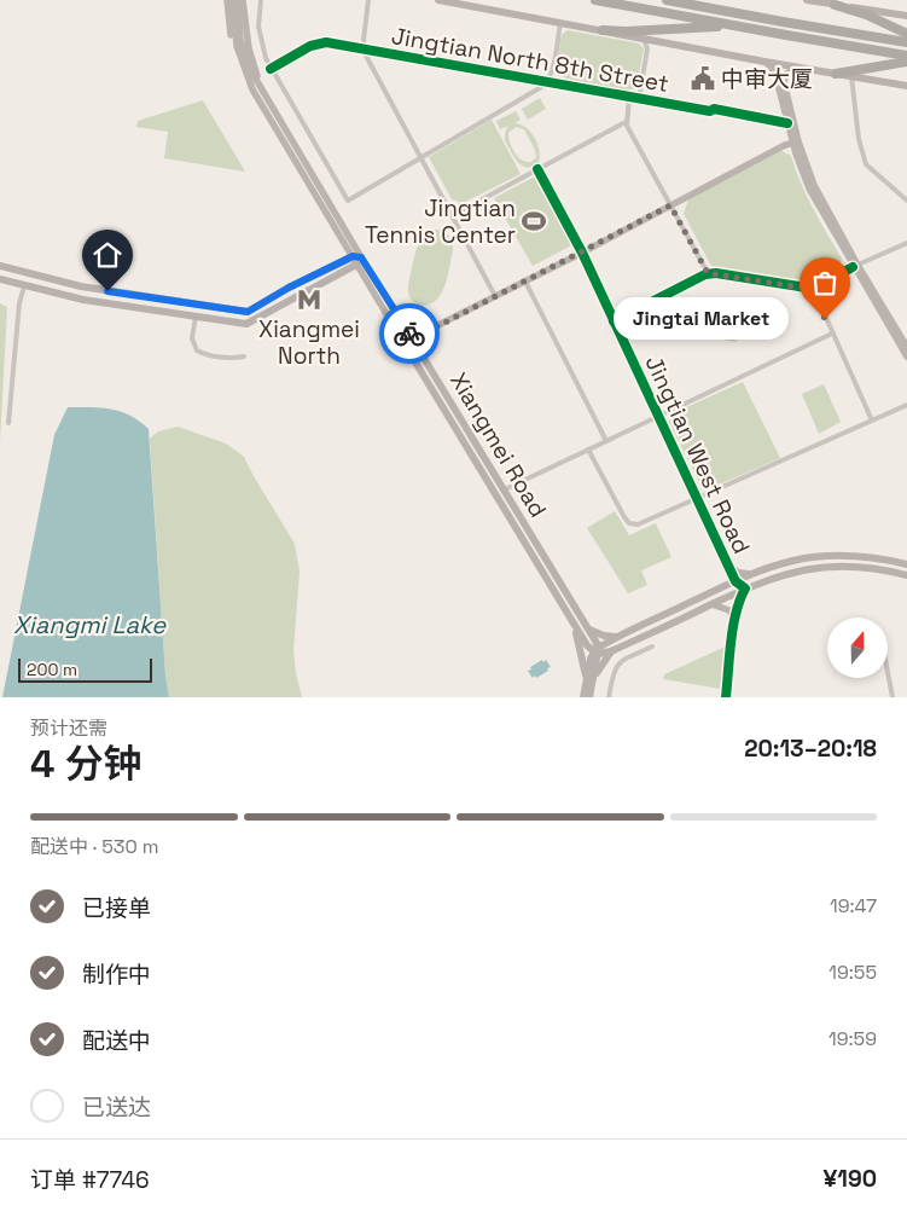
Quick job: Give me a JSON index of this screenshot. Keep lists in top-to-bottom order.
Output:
{
  "streets": {
    "main road": ["Xiangmei Road", "Jingtian West Road"],
    "street": ["Jingtian North 8th Street"]
  },
  "water": ["Xiangmi Lake"],
  "places": {
    "public building": ["中审大厦"],
    "sports": ["Jingtian Tennis Center"],
    "metro station": ["Xiangmei North"],
    "other": ["Jingtai Market"]
  },
  "scale_bar": "200 m",
  "north": "top",
  "page": {
    "bubble": "Jingtai Market",
    "scale": "200 m",
    "heading": ["4 分钟", "预计还需", "20:13–20:18"],
    "panel": ["订单 #7746", "¥190"],
    "bar": "配送中 · 530 m",
    "list": [
      ["已接单", "19:47"],
      ["制作中", "19:55"],
      ["配送中", "19:59"],
      "已送达"
    ]
  }
}
